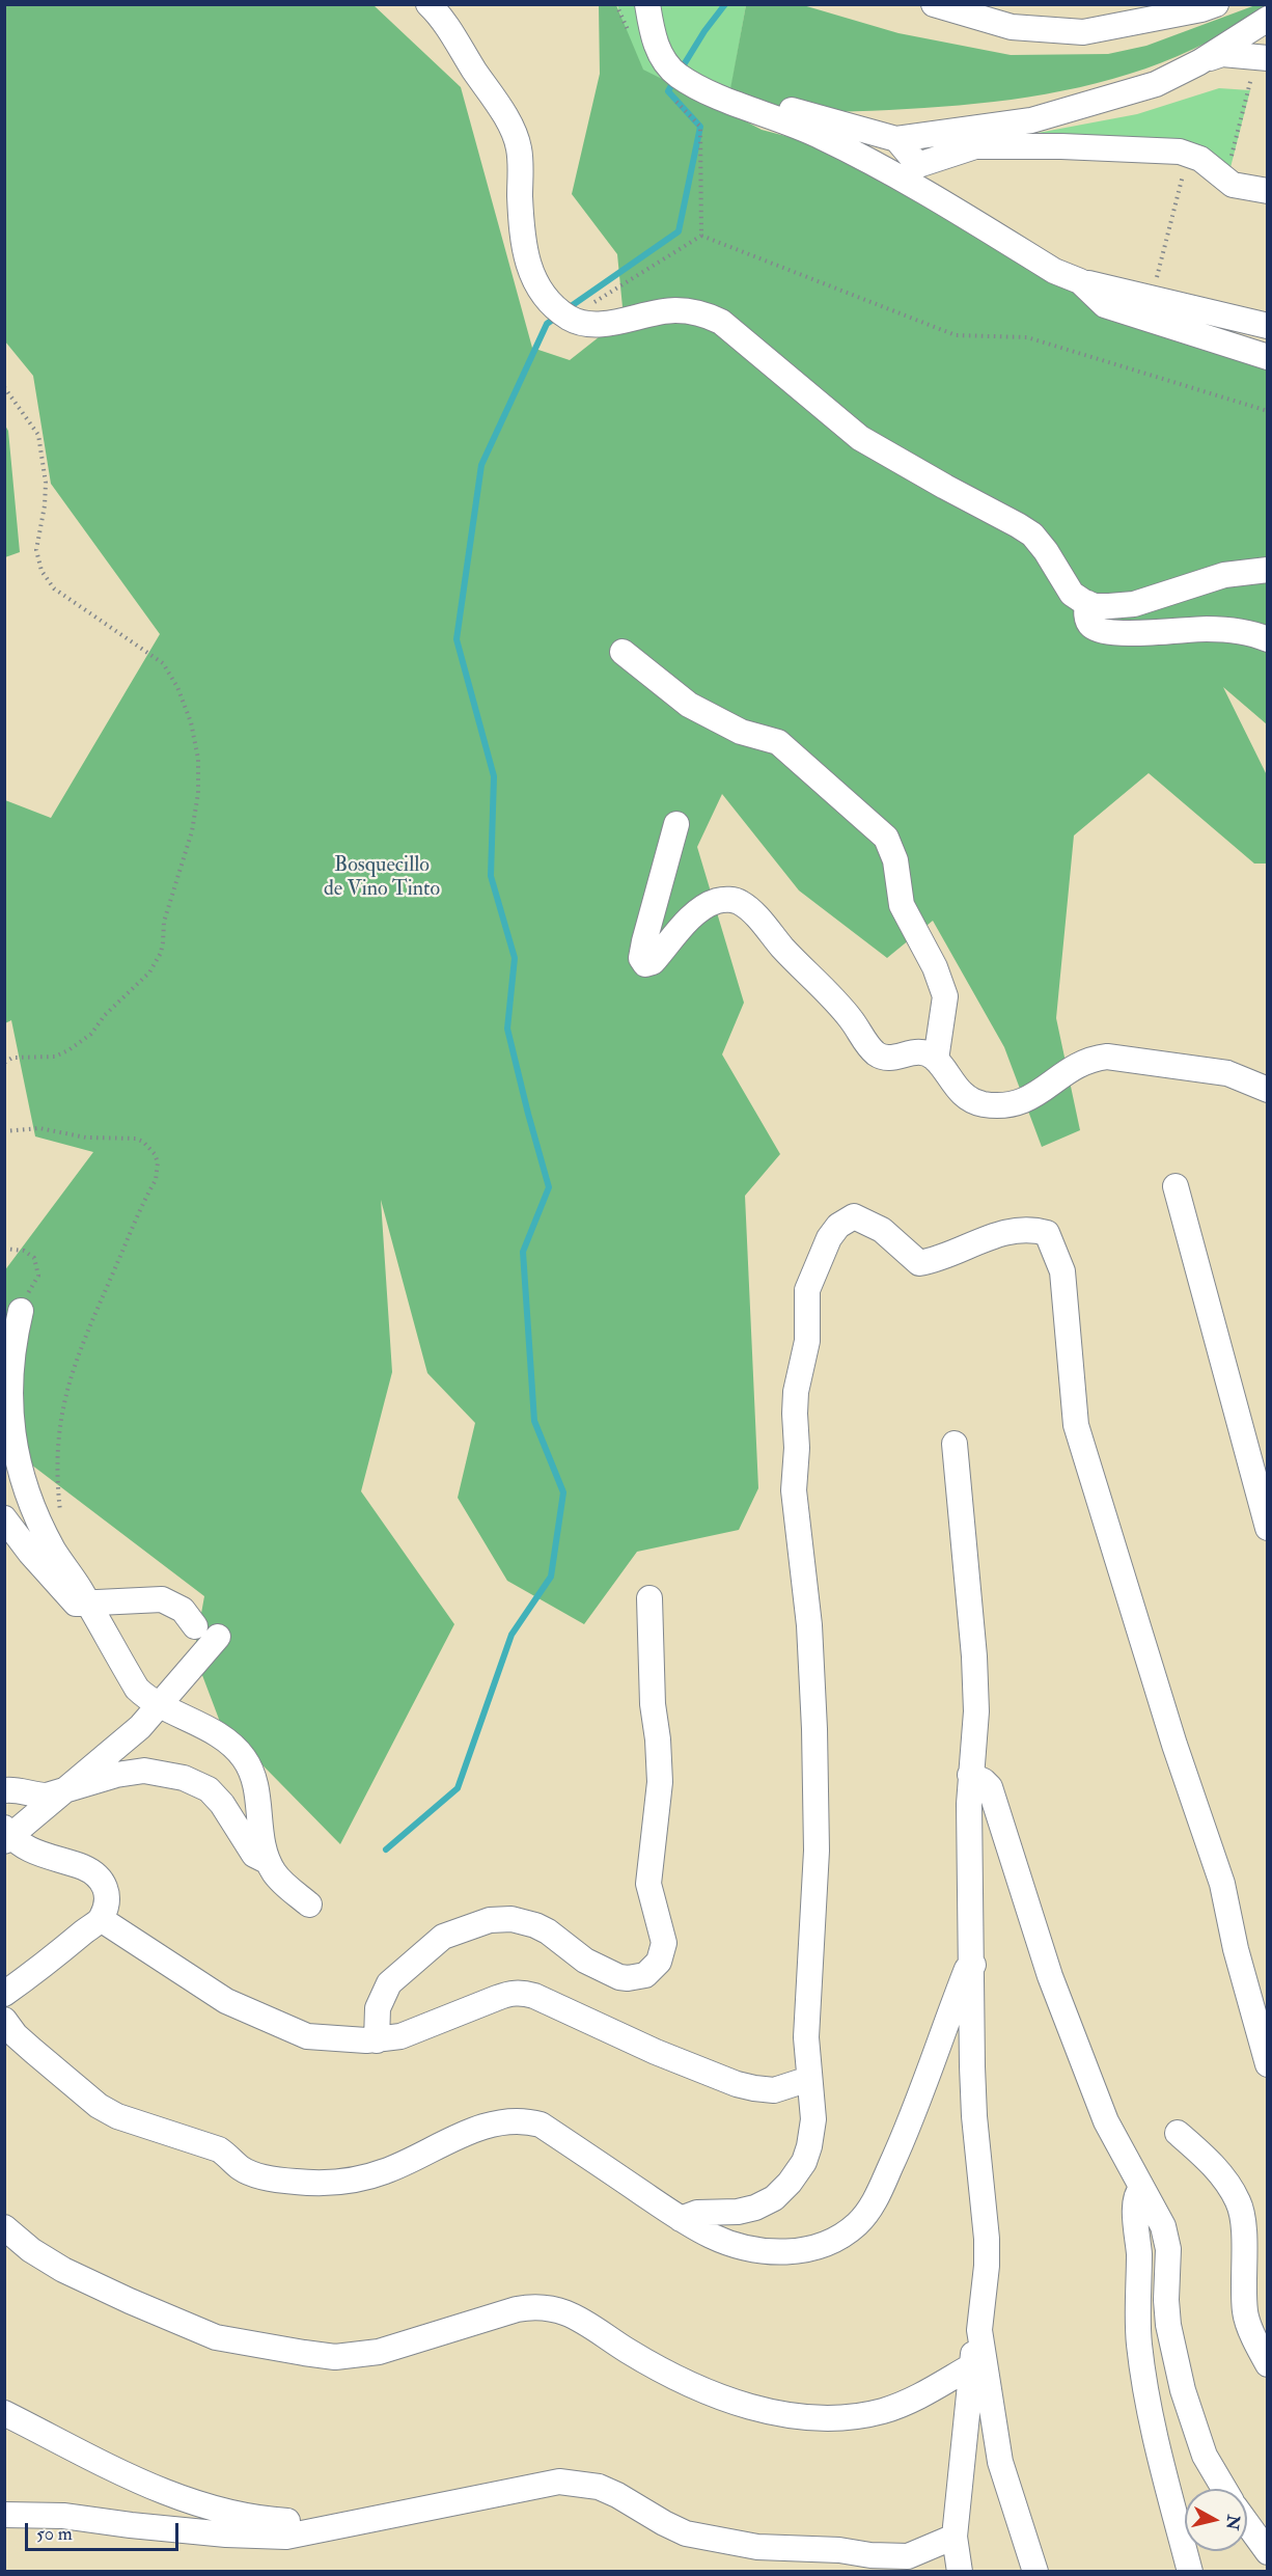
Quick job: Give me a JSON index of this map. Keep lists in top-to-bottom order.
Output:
{
  "parks": ["Bosquecillo de Vino Tinto"],
  "scale_bar": "50 m",
  "north": "right"
}
